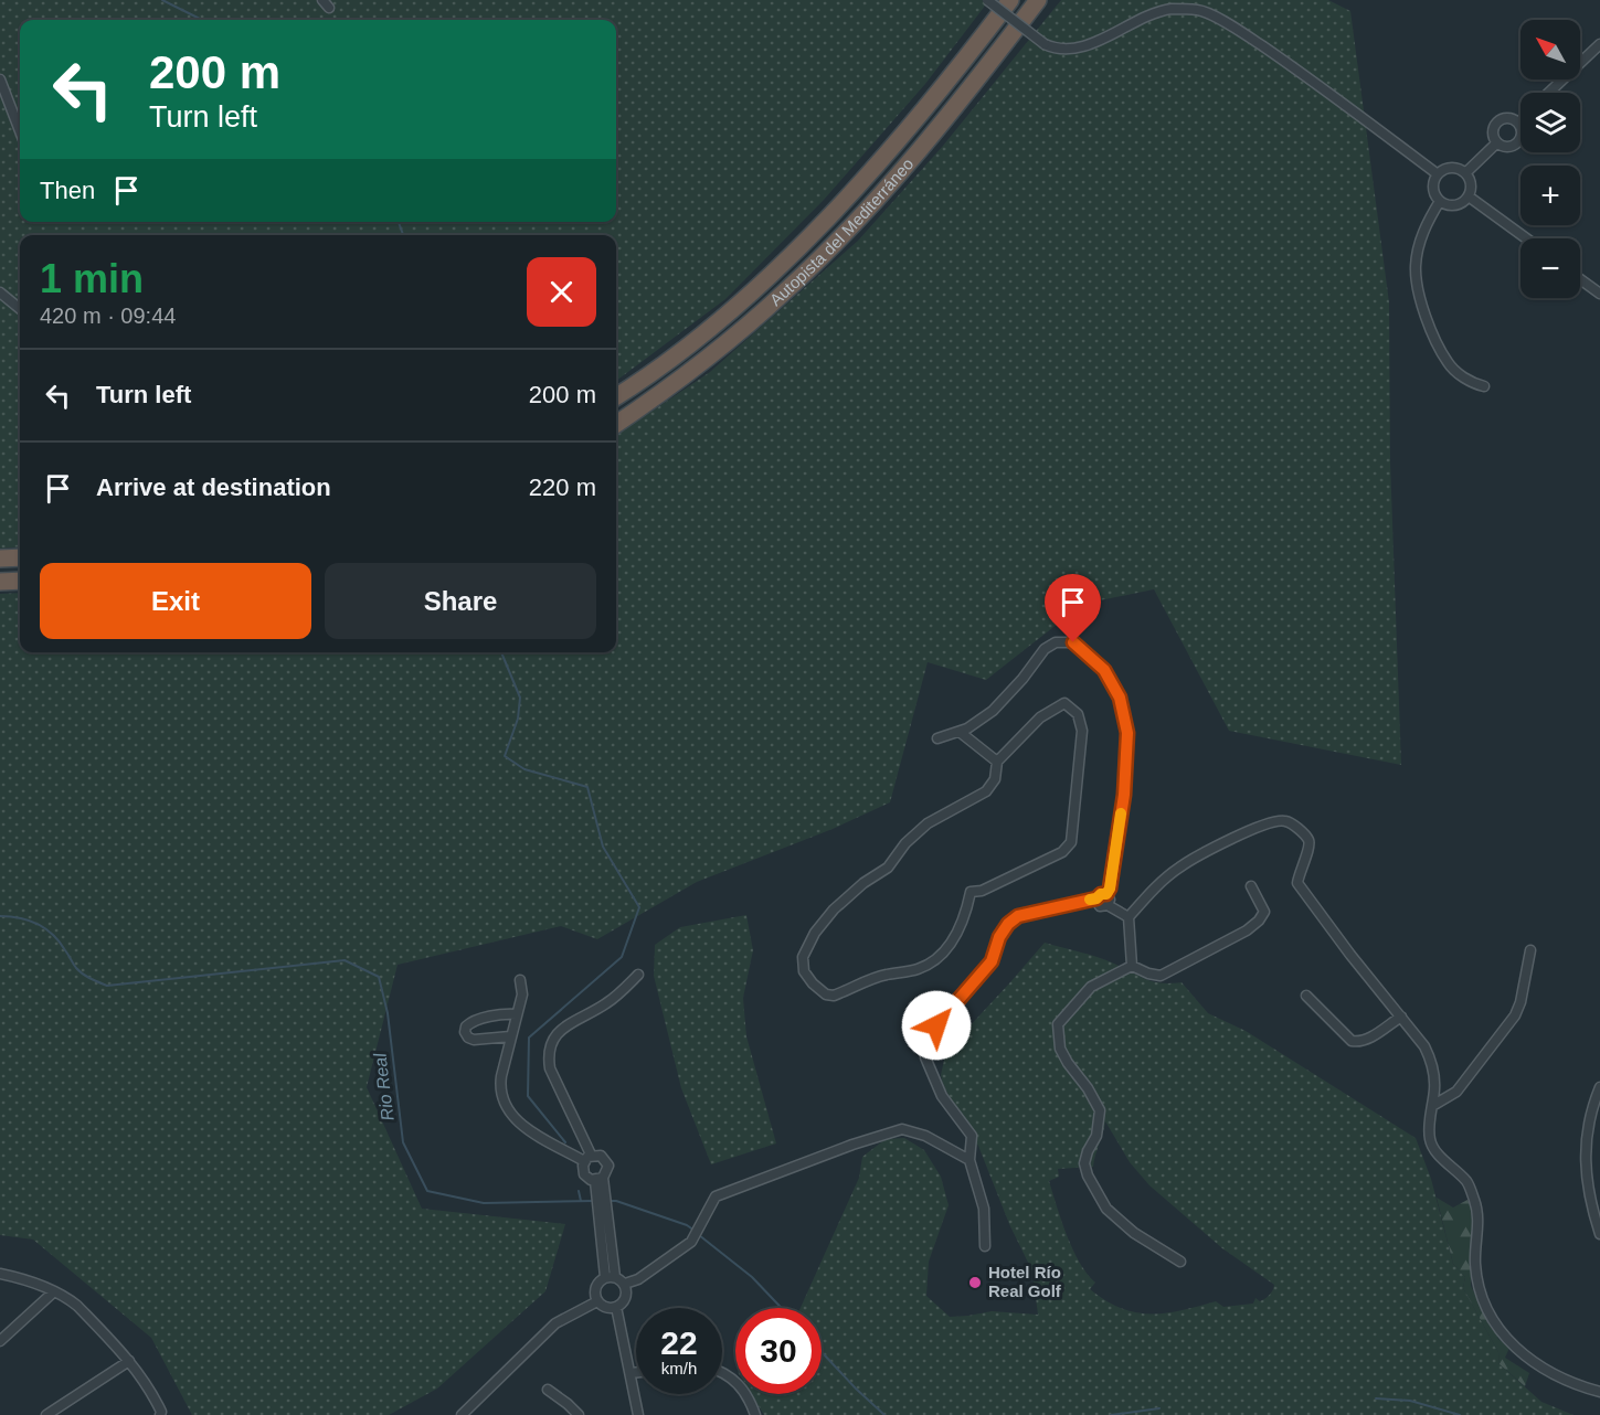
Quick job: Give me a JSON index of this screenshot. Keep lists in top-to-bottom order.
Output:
{
  "streets": {
    "highway": ["Autopista del Mediterráneo"]
  },
  "water": ["Rio Real"],
  "places": ["Hotel Río Real Golf"],
  "north": "top left",
  "page": {
    "map_buttons": ["+", "−"],
    "turn": ["200 m", "Turn left"],
    "then": "Then",
    "heading": ["1 min", "420 m · 09:44"],
    "list": [
      {
        "name": "Turn left",
        "value": "200 m"
      },
      {
        "name": "Arrive at destination",
        "value": "220 m"
      }
    ],
    "buttons": ["Exit", "Share"],
    "speed": "22 km/h",
    "limit": "30"
  }
}
